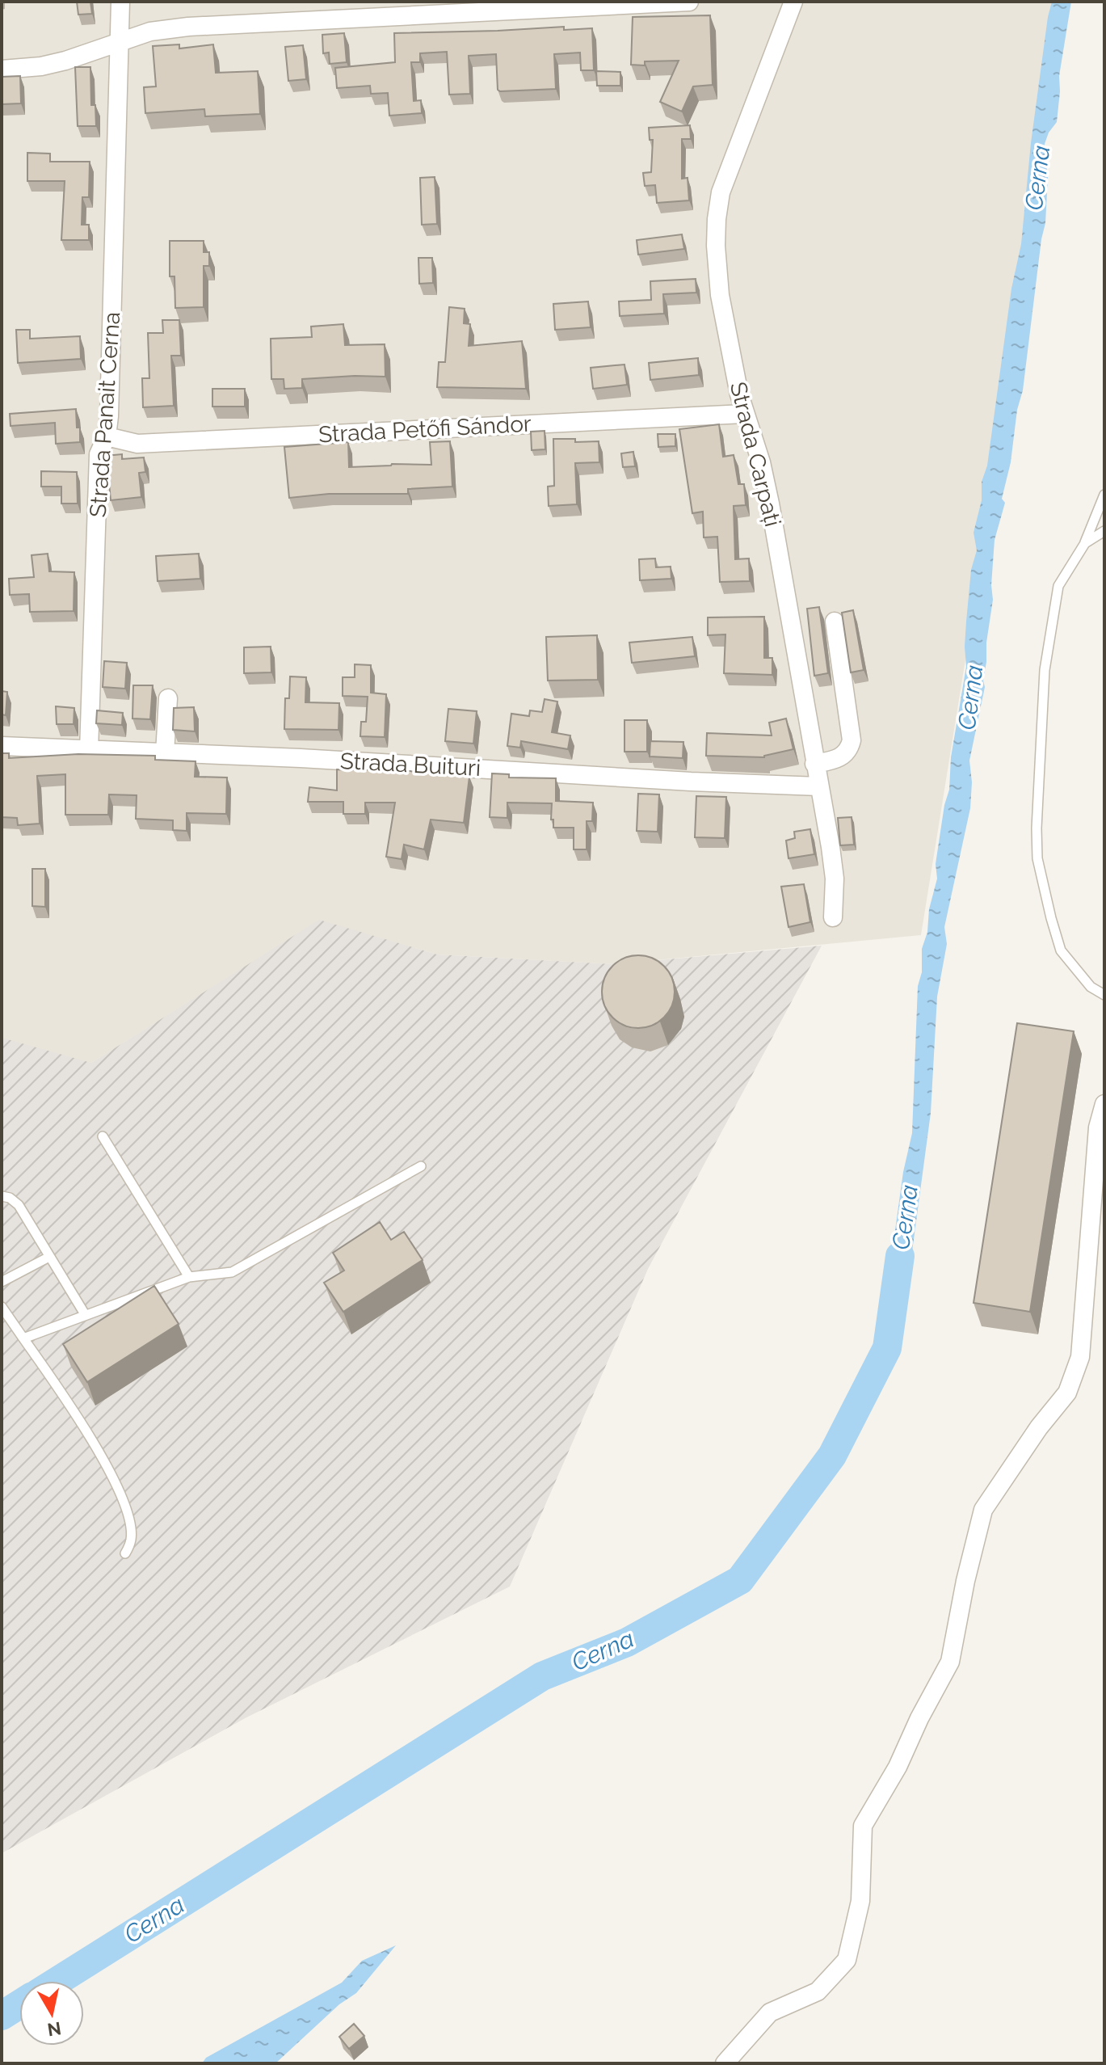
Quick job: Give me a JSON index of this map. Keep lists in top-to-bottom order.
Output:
{
  "streets": {
    "street": [
      "Strada Panait Cerna",
      "Strada Petőfi Sándor",
      "Strada Carpați",
      "Strada Buituri"
    ]
  },
  "crossings": [
    ["Strada Panait Cerna", "Strada Petőfi Sándor"],
    ["Strada Panait Cerna", "Strada Buituri"],
    ["Strada Petőfi Sándor", "Strada Carpați"],
    ["Strada Carpați", "Strada Buituri"]
  ],
  "water": ["Cerna"],
  "north": "bottom"
}
